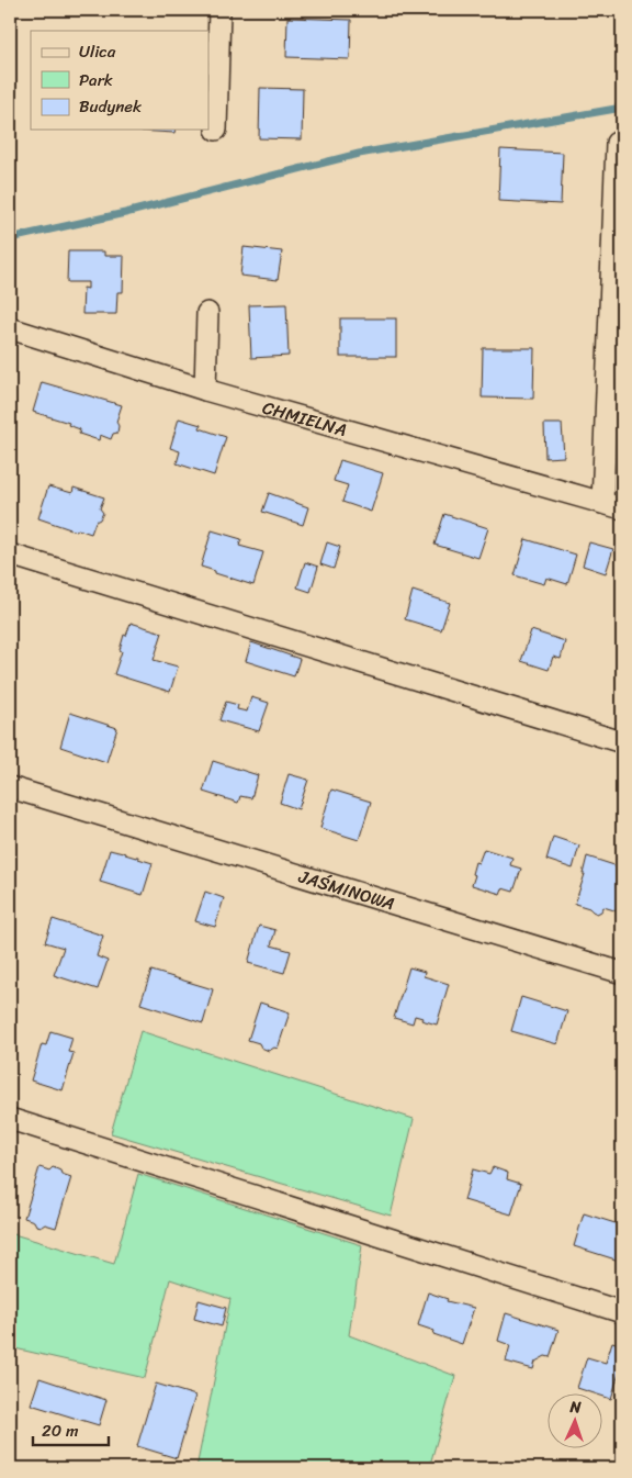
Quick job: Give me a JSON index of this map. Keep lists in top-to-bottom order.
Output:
{
  "streets": {
    "street": ["CHMIELNA", "JAŚMINOWA"]
  },
  "legend": ["Ulica", "Park", "Budynek"],
  "scale_bar": "20 m",
  "north": "top"
}
